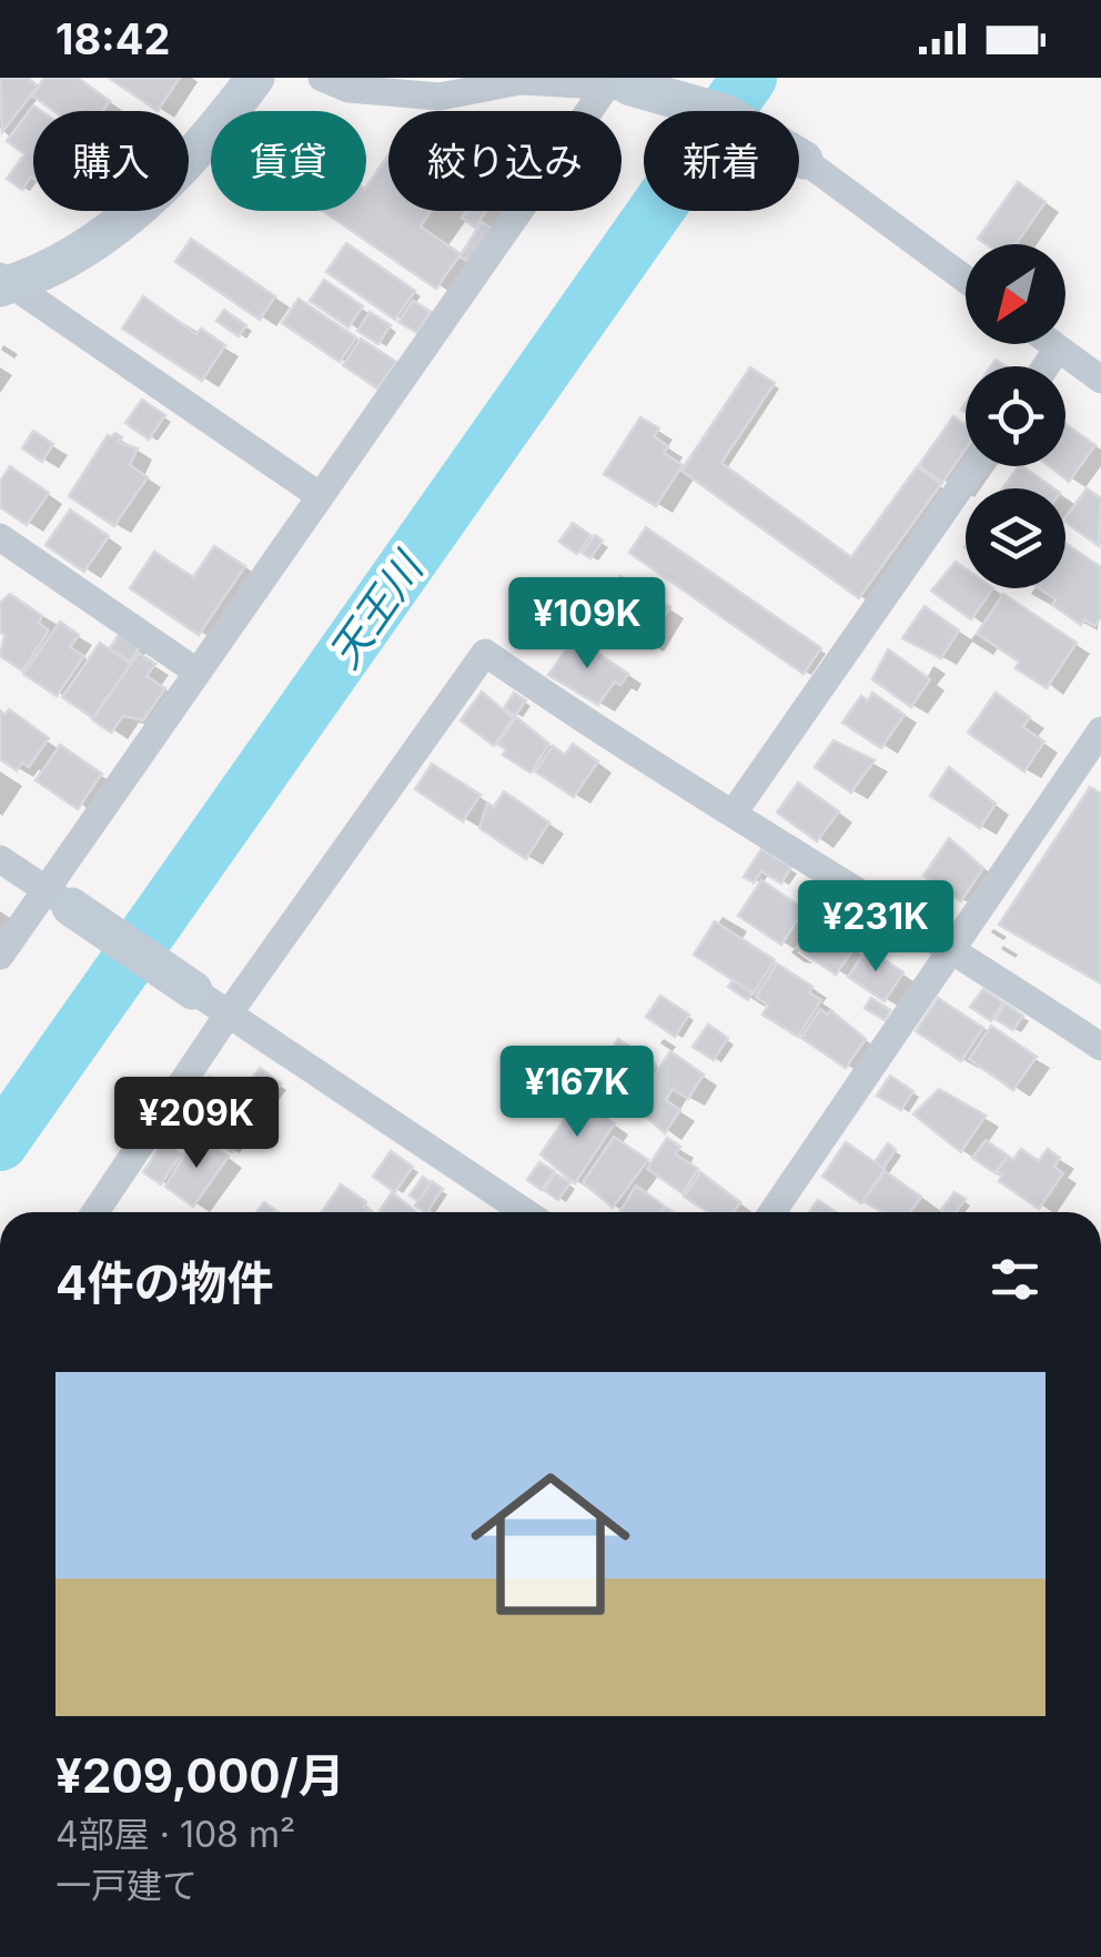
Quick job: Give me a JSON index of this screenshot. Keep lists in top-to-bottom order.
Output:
{
  "water": ["天王川"],
  "north": "bottom left",
  "page": {
    "status": "18:42",
    "chip": [
      "購入",
      "賃貸",
      "絞り込み",
      "新着"
    ],
    "price": [
      "¥109K",
      "¥231K",
      "¥167K",
      "¥209K"
    ],
    "heading": "4件の物件",
    "list": [
      {
        "name": "¥209,000/月",
        "note": "4部屋 · 108 m² · 一戸建て"
      }
    ]
  }
}
